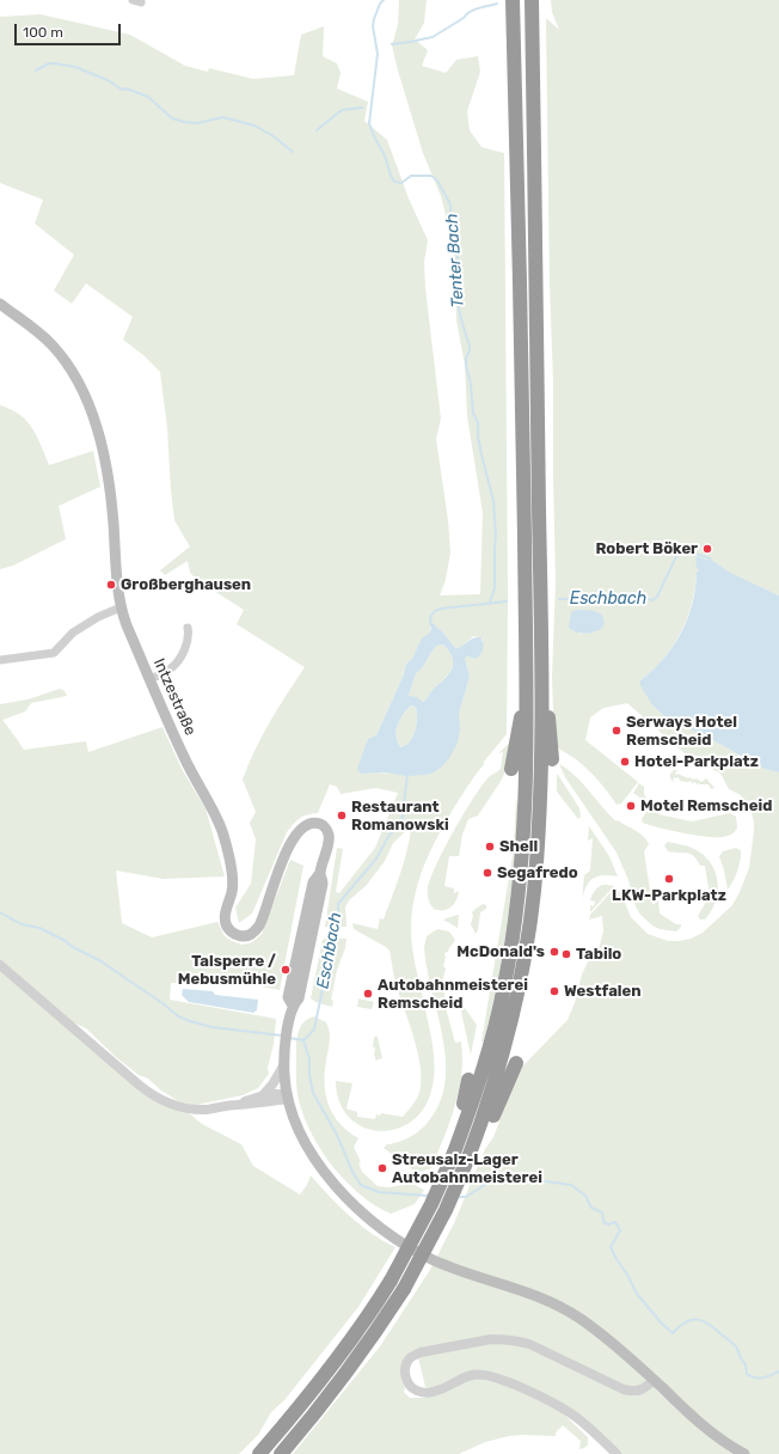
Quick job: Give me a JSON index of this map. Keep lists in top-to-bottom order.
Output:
{
  "streets": {
    "main road": ["Intzestraße"]
  },
  "water": ["Tenter Bach", "Eschbach"],
  "places": [
    "Robert Böker",
    "Großberghausen",
    "Serways Hotel Remscheid",
    "Hotel-Parkplatz",
    "Motel Remscheid",
    "Restaurant Romanowski",
    "Shell",
    "Segafredo",
    "LKW-Parkplatz",
    "McDonald's",
    "Tabilo",
    "Talsperre / Mebusmühle",
    "Westfalen",
    "Autobahnmeisterei Remscheid",
    "Streusalz-Lager Autobahnmeisterei"
  ],
  "scale_bar": "100 m"
}
